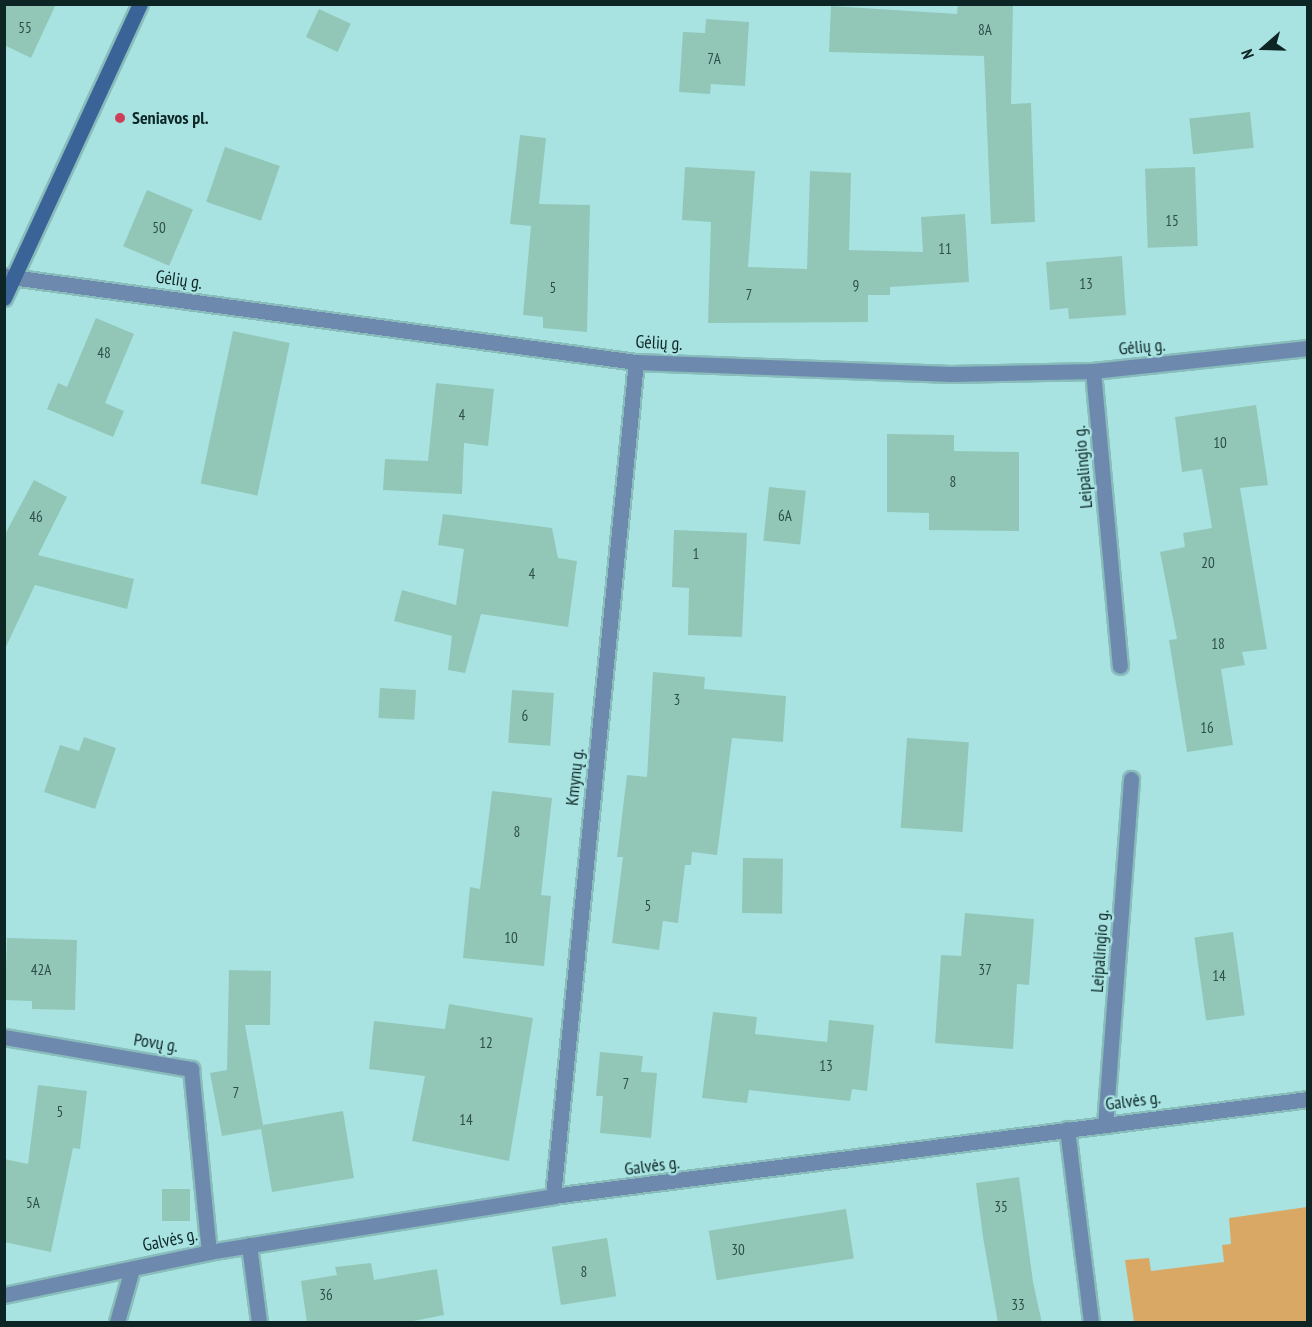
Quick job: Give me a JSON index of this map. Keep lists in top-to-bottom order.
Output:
{
  "streets": {
    "street": [
      "Gėlių g.",
      "Leipalingio g.",
      "Kmynų g.",
      "Povų g.",
      "Galvės g."
    ]
  },
  "crossings": [
    ["Gėlių g.", "Leipalingio g."],
    ["Gėlių g.", "Kmynų g."],
    ["Leipalingio g.", "Galvės g."],
    ["Kmynų g.", "Galvės g."],
    ["Povų g.", "Galvės g."]
  ],
  "places": ["Seniavos pl."],
  "house_numbers": [
    "55",
    "8A",
    "7A",
    "15",
    "50",
    "11",
    "13",
    "9",
    "5",
    "7",
    "48",
    "4",
    "10",
    "8",
    "6A",
    "46",
    "1",
    "20",
    "4",
    "18",
    "3",
    "6",
    "16",
    "8",
    "5",
    "10",
    "42A",
    "37",
    "14",
    "12",
    "13",
    "7",
    "7",
    "5",
    "14",
    "5A",
    "35",
    "30",
    "8",
    "36",
    "33"
  ],
  "north": "left"
}
